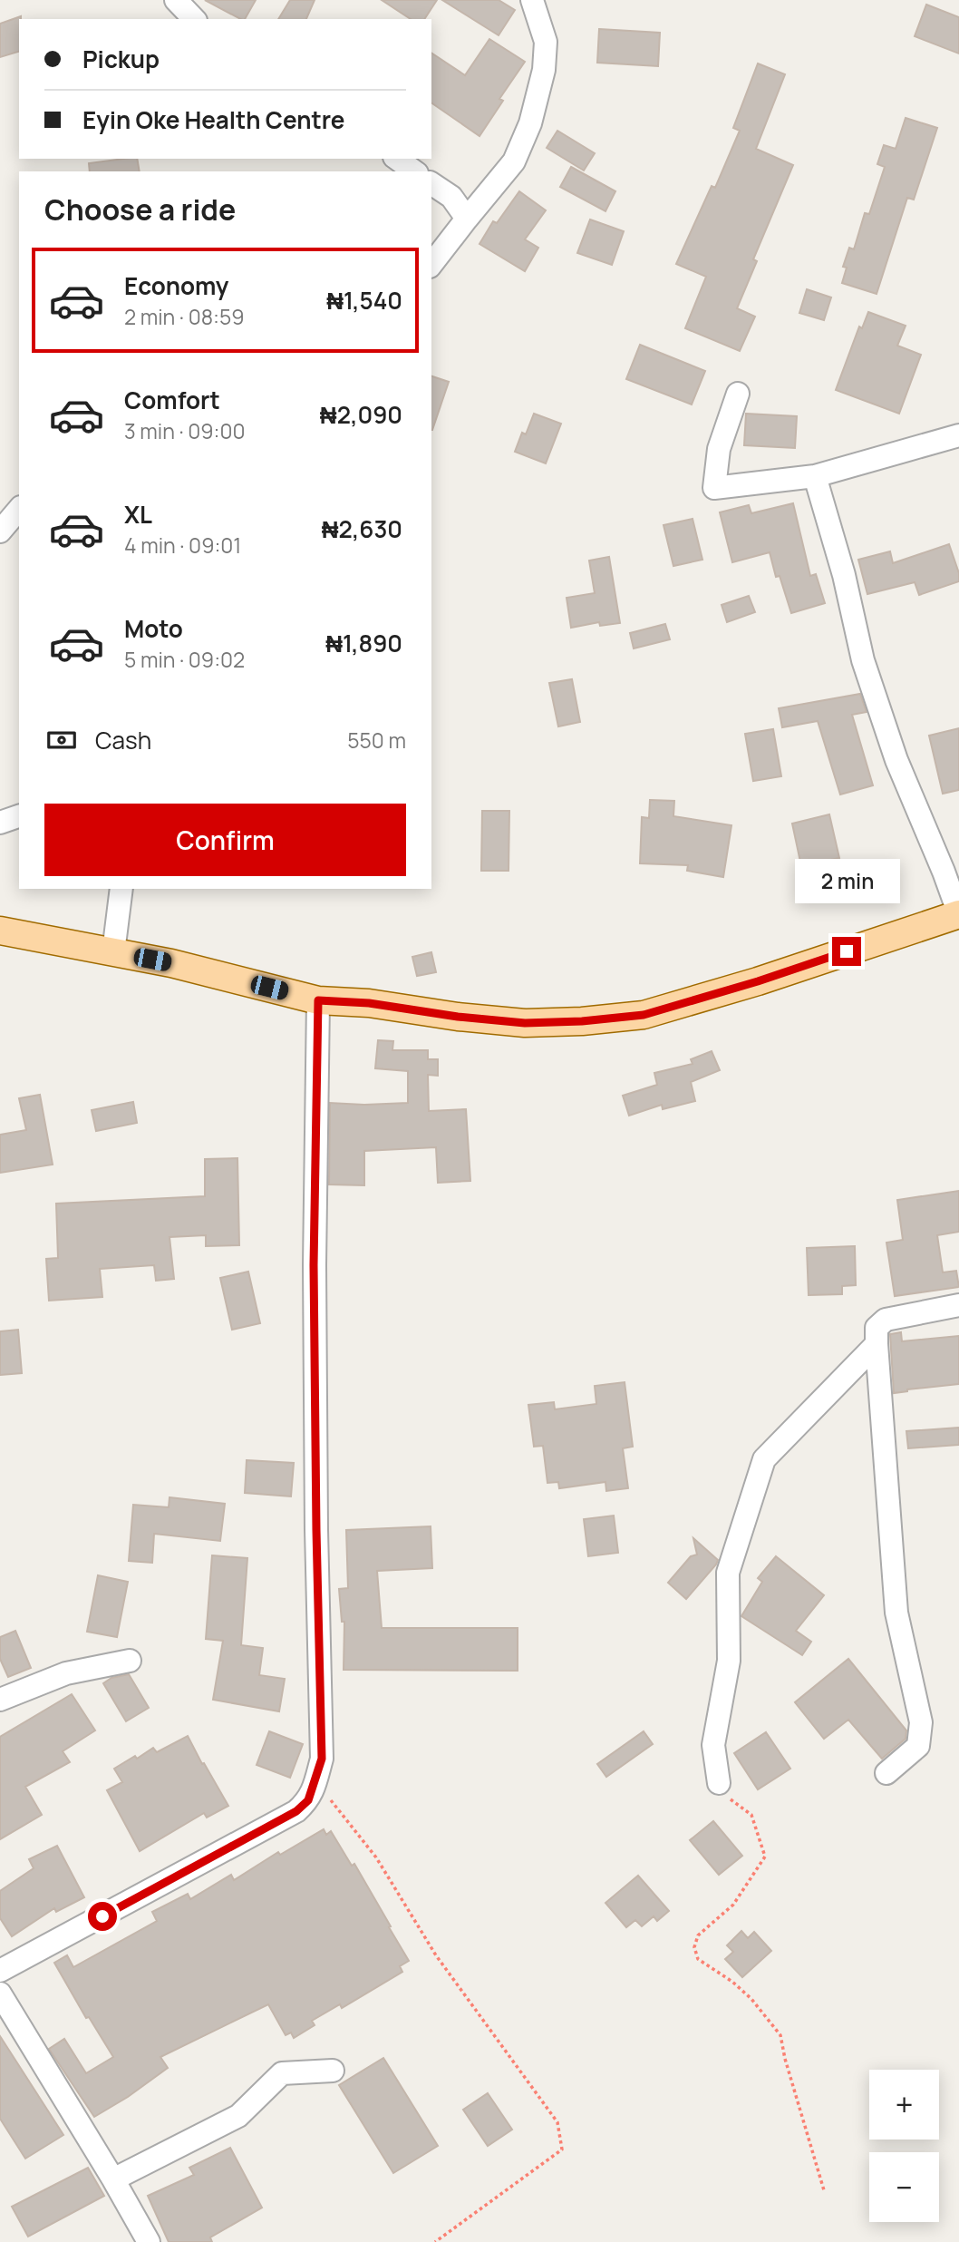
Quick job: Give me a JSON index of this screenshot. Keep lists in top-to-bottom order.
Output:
{
  "page": {
    "banner": ["Pickup", "Eyin Oke Health Centre"],
    "heading": "Choose a ride",
    "list": [
      {
        "name": "Economy",
        "note": "2 min · 08:59",
        "value": "₦1,540"
      },
      {
        "name": "Comfort",
        "note": "3 min · 09:00",
        "value": "₦2,090"
      },
      {
        "name": "XL",
        "note": "4 min · 09:01",
        "value": "₦2,630"
      },
      {
        "name": "Moto",
        "note": "5 min · 09:02",
        "value": "₦1,890"
      }
    ],
    "pay": ["Cash", "550 m"],
    "buttons": "Confirm",
    "bubble": "2 min",
    "map_buttons": ["+", "−"]
  }
}
